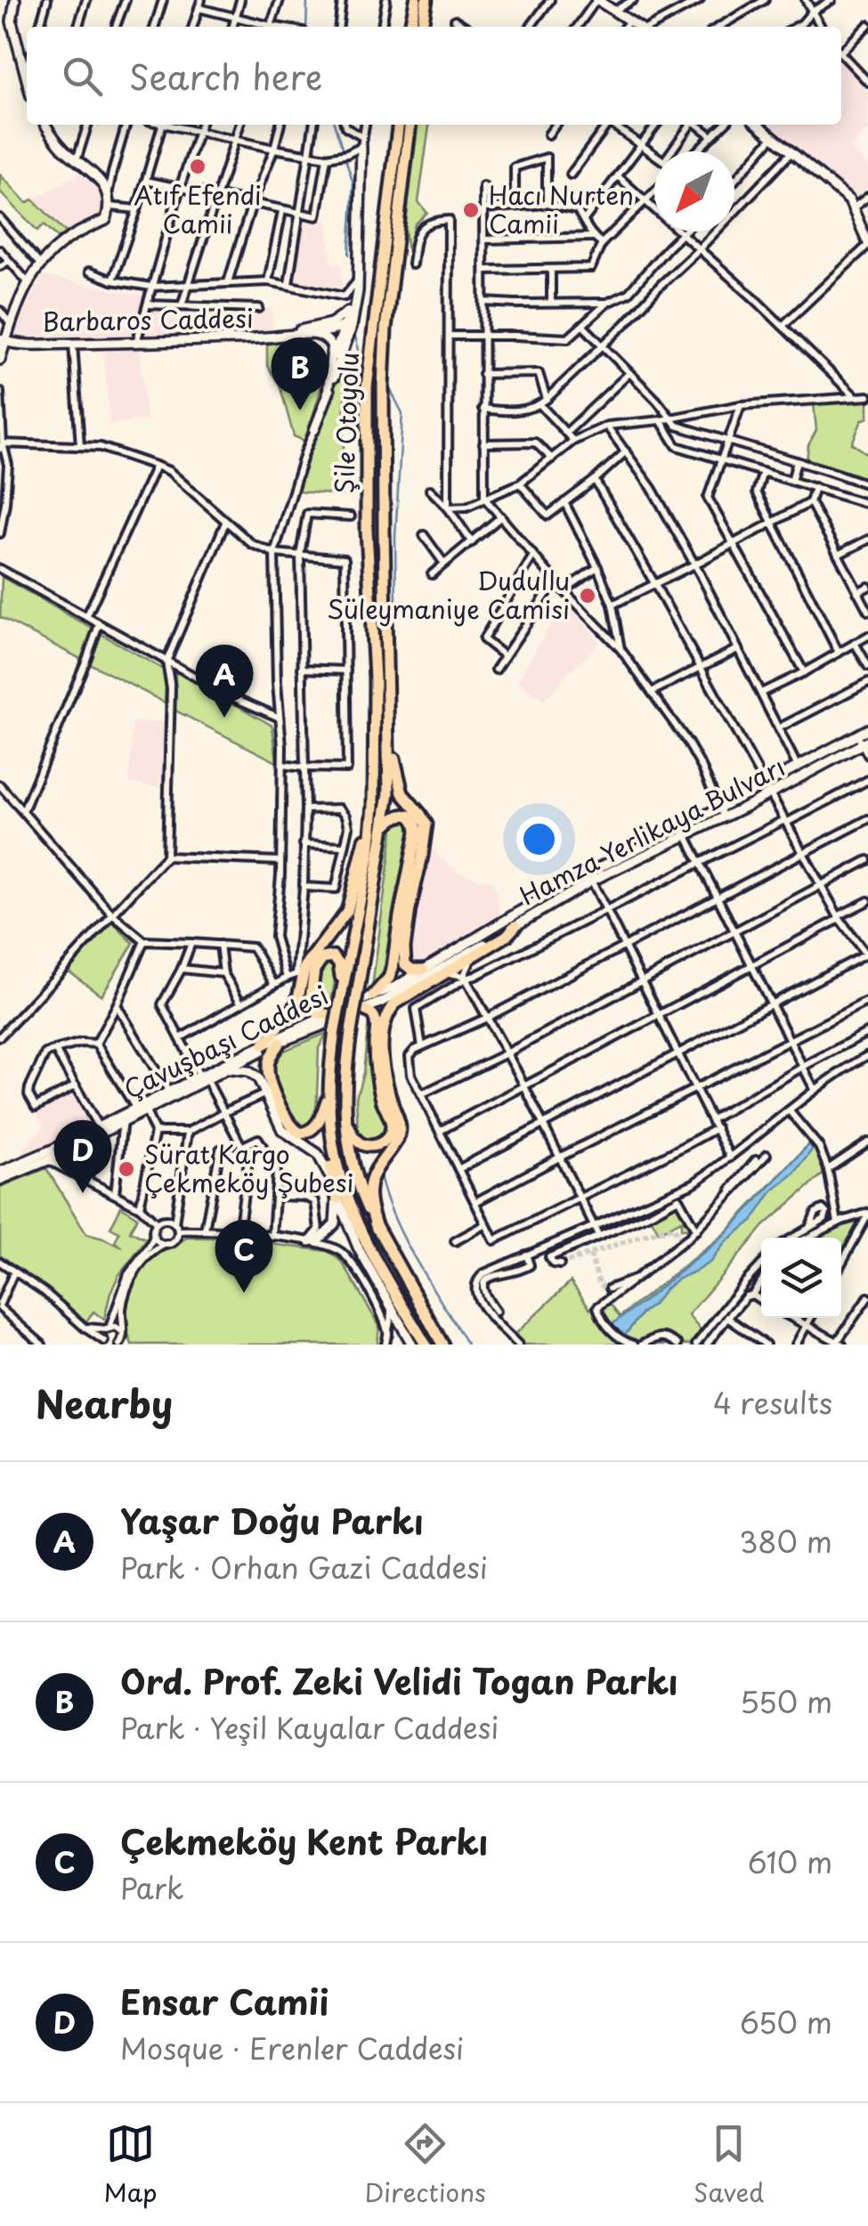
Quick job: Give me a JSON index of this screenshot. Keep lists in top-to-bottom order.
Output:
{
  "streets": {
    "highway": ["Şile Otoyolu"],
    "main road": ["Barbaros Caddesi", "Hamza Yerlikaya Bulvarı", "Çavuşbaşı Caddesi"]
  },
  "crossings": [
    ["Hamza Yerlikaya Bulvarı", "Çavuşbaşı Caddesi"]
  ],
  "places": [
    "Atıf Efendi Camii",
    "Hacı Nurten Camii",
    "Dudullu Süleymaniye Camisi",
    "Sürat Kargo Çekmeköy Şubesi"
  ],
  "north": "bottom left",
  "page": {
    "search": "Search here",
    "pins": [
      "B",
      "A",
      "D",
      "C"
    ],
    "heading": ["Nearby", "4 results"],
    "list": [
      {
        "mark": "A",
        "name": "Yaşar Doğu Parkı",
        "note": "Park · Orhan Gazi Caddesi",
        "value": "380 m"
      },
      {
        "mark": "B",
        "name": "Ord. Prof. Zeki Velidi Togan Parkı",
        "note": "Park · Yeşil Kayalar Caddesi",
        "value": "550 m"
      },
      {
        "mark": "C",
        "name": "Çekmeköy Kent Parkı",
        "note": "Park",
        "value": "610 m"
      },
      {
        "mark": "D",
        "name": "Ensar Camii",
        "note": "Mosque · Erenler Caddesi",
        "value": "650 m"
      }
    ],
    "nav": ["Map", "Directions", "Saved"]
  }
}
